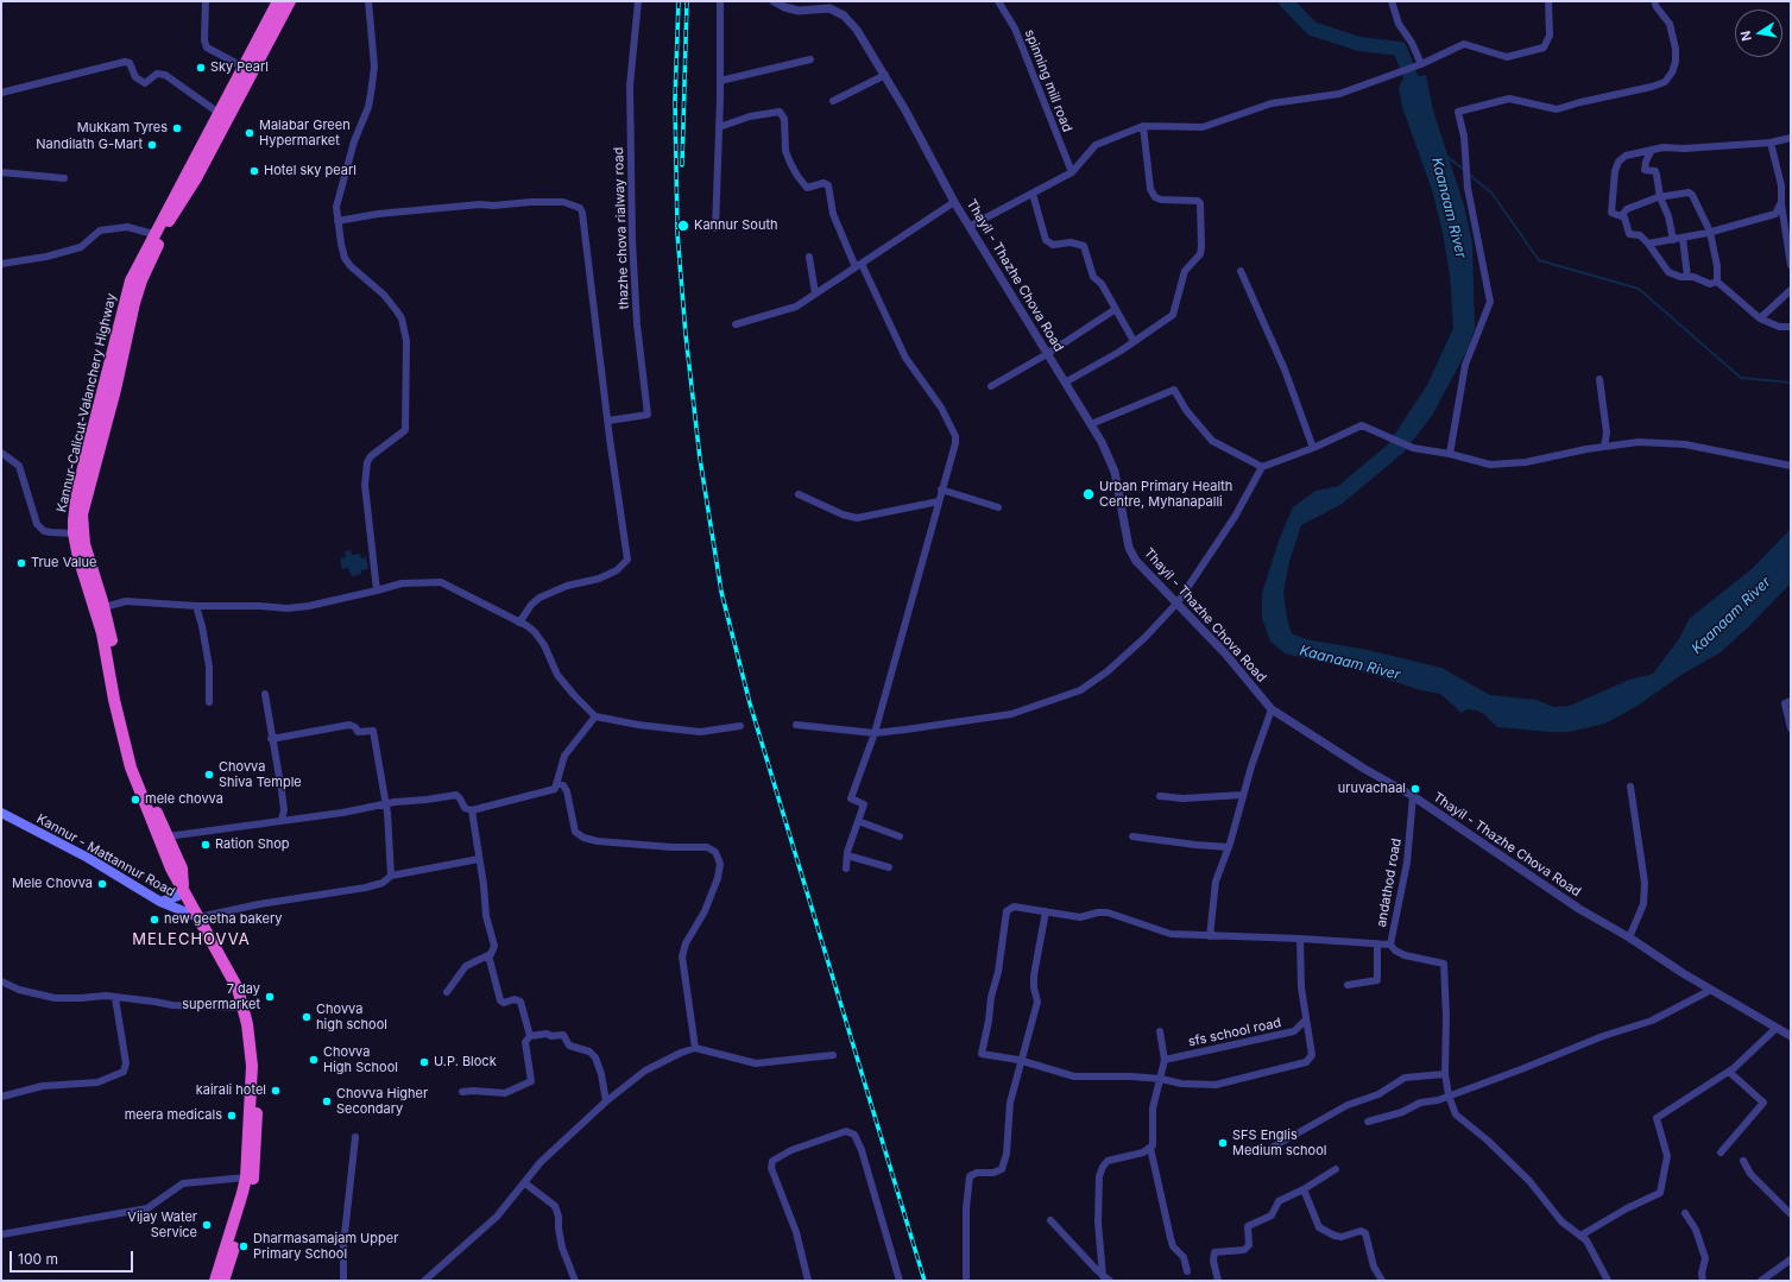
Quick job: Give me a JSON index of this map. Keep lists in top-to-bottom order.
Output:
{
  "streets": {
    "highway": ["Kannur-Calicut-Valanchery Highway"],
    "main road": ["Kannur - Mattannur Road"],
    "street": [
      "spinning mill road",
      "thazhe chova rialway road",
      "Thayil - Thazhe Chova Road",
      "andathod road",
      "sfs school road"
    ]
  },
  "crossings": [
    ["Thayil - Thazhe Chova Road", "andathod road"],
    ["Kannur-Calicut-Valanchery Highway", "Kannur - Mattannur Road"]
  ],
  "districts": ["MELECHOVVA"],
  "water": ["Kaanaam River"],
  "places": [
    "Sky Pearl",
    "Mukkam Tyres",
    "Malabar Green Hypermarket",
    "Nandilath G-Mart",
    "Hotel sky pearl",
    "Kannur South",
    "Urban Primary Health Centre, Myhanapalli",
    "True Value",
    "Chovva Shiva Temple",
    "uruvachaal",
    "mele chovva",
    "Ration Shop",
    "Mele Chovva",
    "new geetha bakery",
    "7 day supermarket",
    "Chovva high school",
    "Chovva High School",
    "U.P. Block",
    "kairali hotel",
    "Chovva Higher Secondary",
    "meera medicals",
    "SFS Englis Medium school",
    "Vijay Water Service",
    "Dharmasamajam Upper Primary School"
  ],
  "scale_bar": "100 m",
  "north": "left"
}
